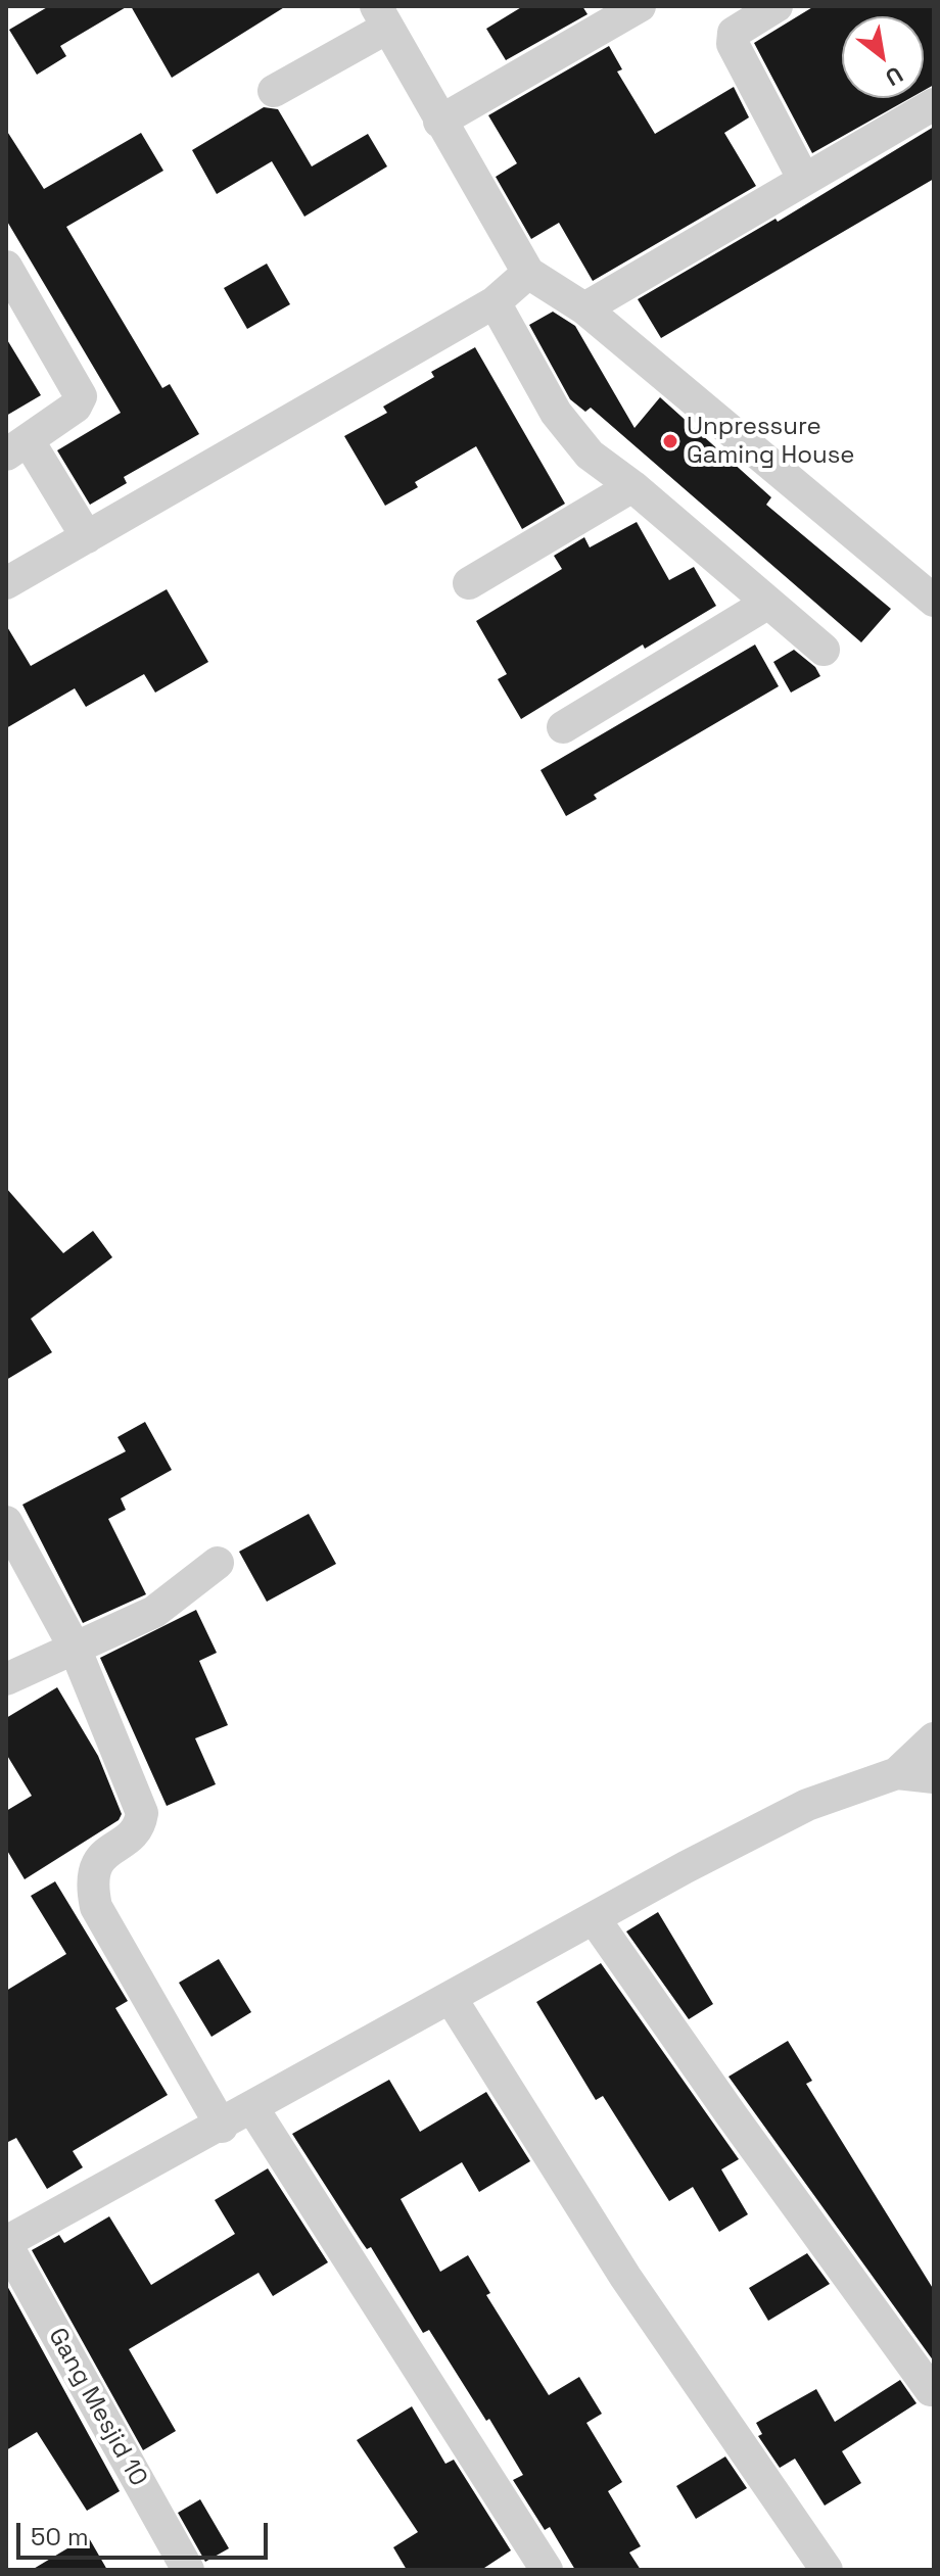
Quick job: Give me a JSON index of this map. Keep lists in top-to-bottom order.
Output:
{
  "streets": {
    "street": ["Gang Mesjid 10"]
  },
  "places": ["Unpressure Gaming House"],
  "scale_bar": "50 m",
  "north": "bottom right"
}
